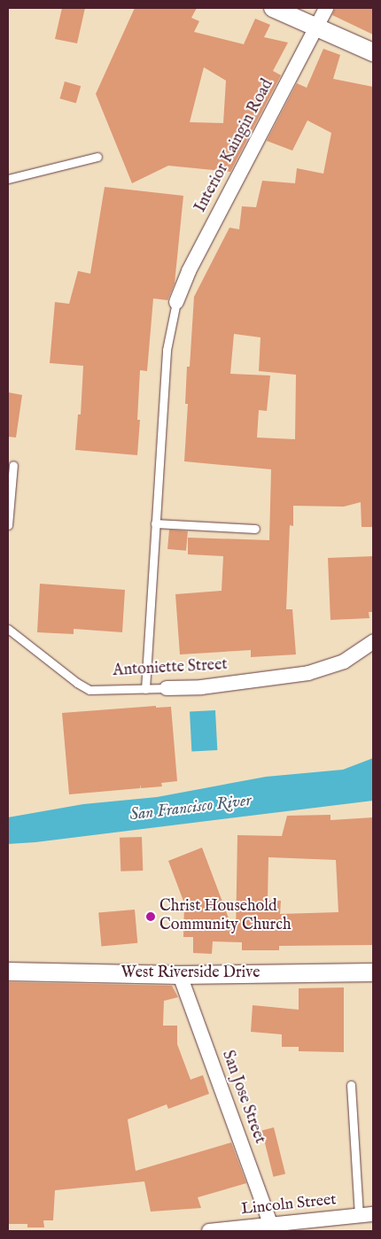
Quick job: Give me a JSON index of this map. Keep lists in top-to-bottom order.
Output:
{
  "streets": {
    "street": [
      "Interior Kaingin Road",
      "Antoniette Street",
      "West Riverside Drive",
      "San Jose Street",
      "Lincoln Street"
    ]
  },
  "crossings": [
    ["West Riverside Drive", "San Jose Street"],
    ["San Jose Street", "Lincoln Street"]
  ],
  "water": ["San Francisco River"],
  "places": ["Christ Household Community Church"]
}
